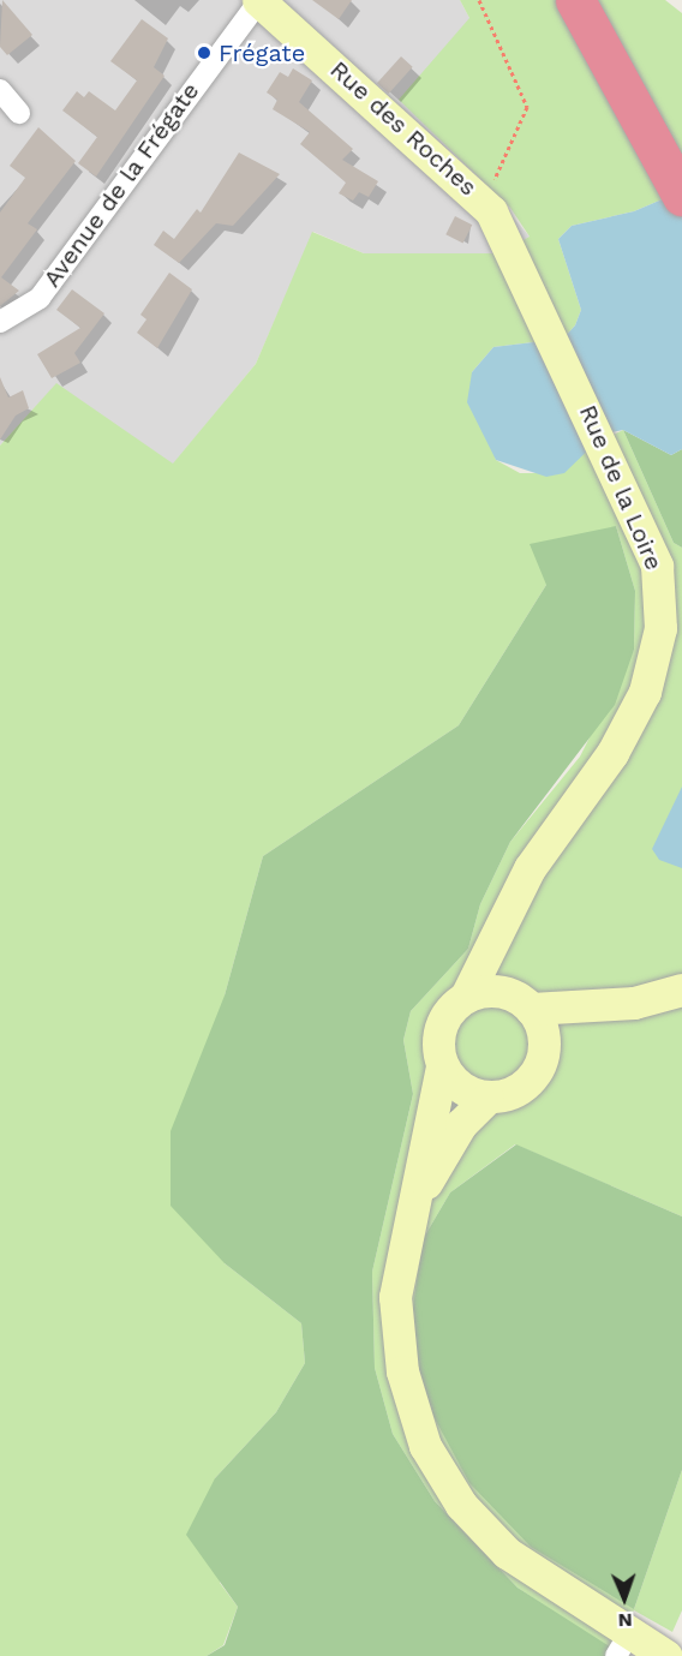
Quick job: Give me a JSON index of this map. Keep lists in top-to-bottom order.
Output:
{
  "streets": {
    "street": ["Rue des Roches", "Avenue de la Frégate", "Rue de la Loire"]
  },
  "crossings": [
    ["Rue des Roches", "Avenue de la Frégate"],
    ["Rue des Roches", "Rue de la Loire"]
  ],
  "places": ["Frégate"],
  "north": "bottom"
}
